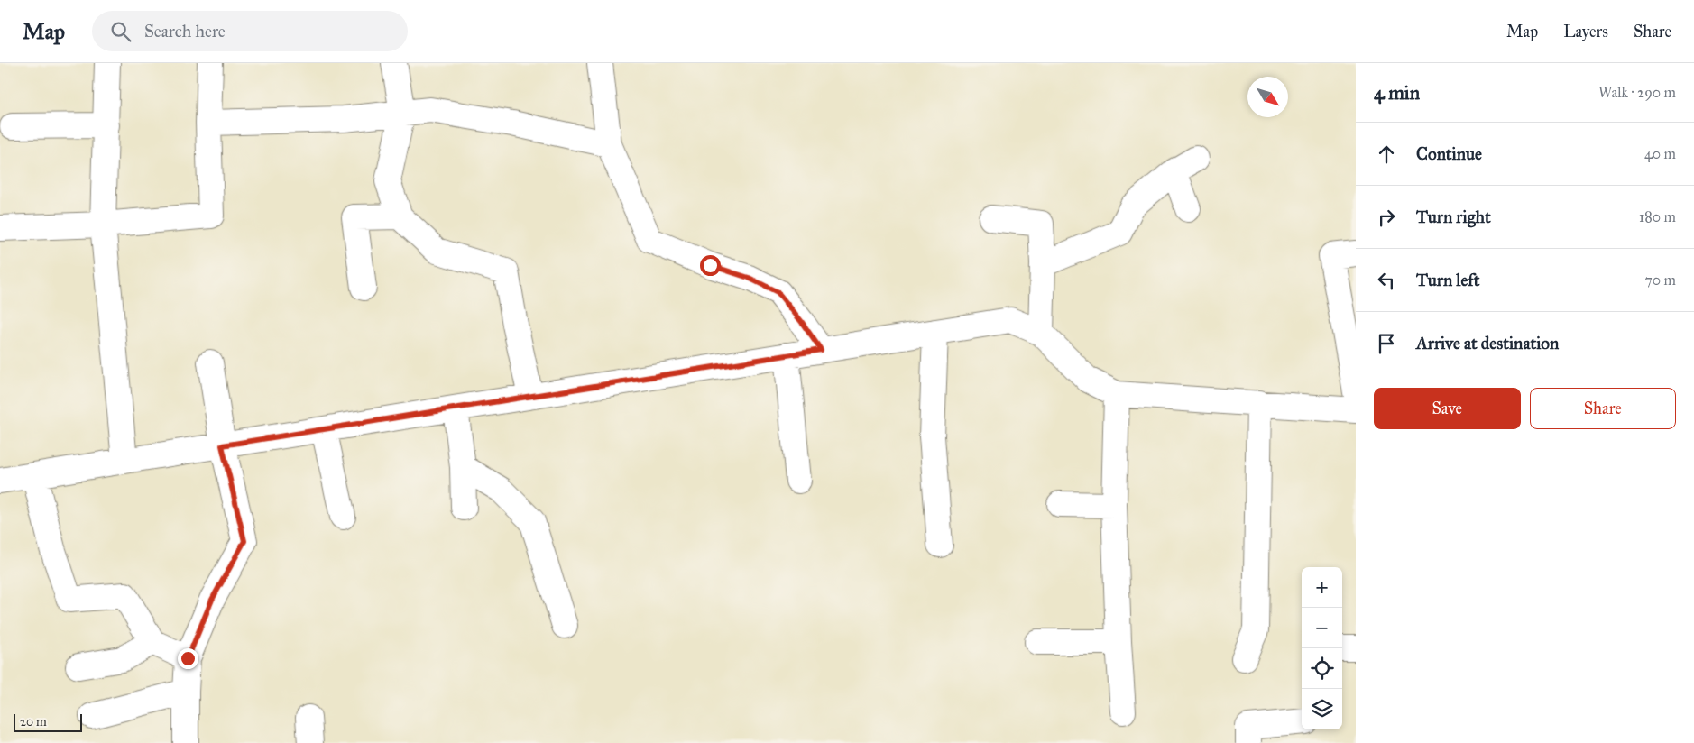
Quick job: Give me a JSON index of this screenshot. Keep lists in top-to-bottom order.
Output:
{
  "scale_bar": "20 m",
  "north": "bottom right",
  "page": {
    "header": "Map",
    "search": "Search here",
    "nav": ["Map", "Layers", "Share"],
    "heading": ["4 min", "Walk · 290 m"],
    "list": [
      ["Continue", "40 m"],
      ["Turn right", "180 m"],
      ["Turn left", "70 m"],
      "Arrive at destination"
    ],
    "buttons": ["Save", "Share"],
    "map_buttons": ["+", "−"],
    "scale": "20 m"
  }
}
